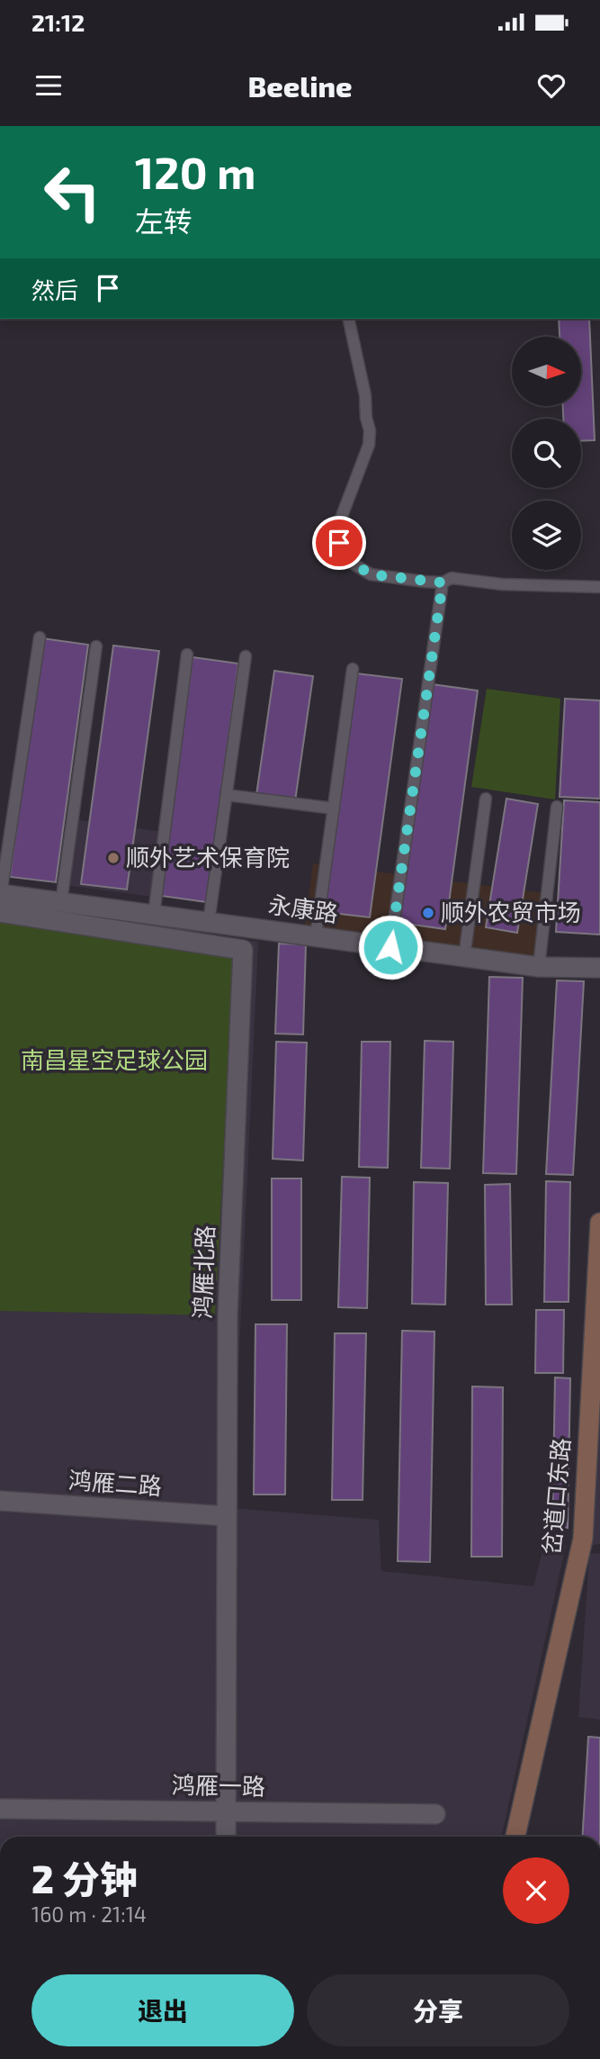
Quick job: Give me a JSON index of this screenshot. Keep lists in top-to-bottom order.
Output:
{
  "streets": {
    "street": [
      "永康路",
      "鸿雁北路",
      "鸿雁二路",
      "岔道口东路",
      "鸿雁一路"
    ]
  },
  "crossings": [
    ["鸿雁北路", "鸿雁二路"],
    ["鸿雁北路", "鸿雁一路"]
  ],
  "parks": ["南昌星空足球公园"],
  "places": ["顺外艺术保育院", "顺外农贸市场"],
  "north": "right",
  "page": {
    "status": "21:12",
    "header": "Beeline",
    "turn": ["120 m", "左转"],
    "then": "然后",
    "heading": ["2 分钟", "160 m · 21:14"],
    "buttons": ["退出", "分享"]
  }
}
